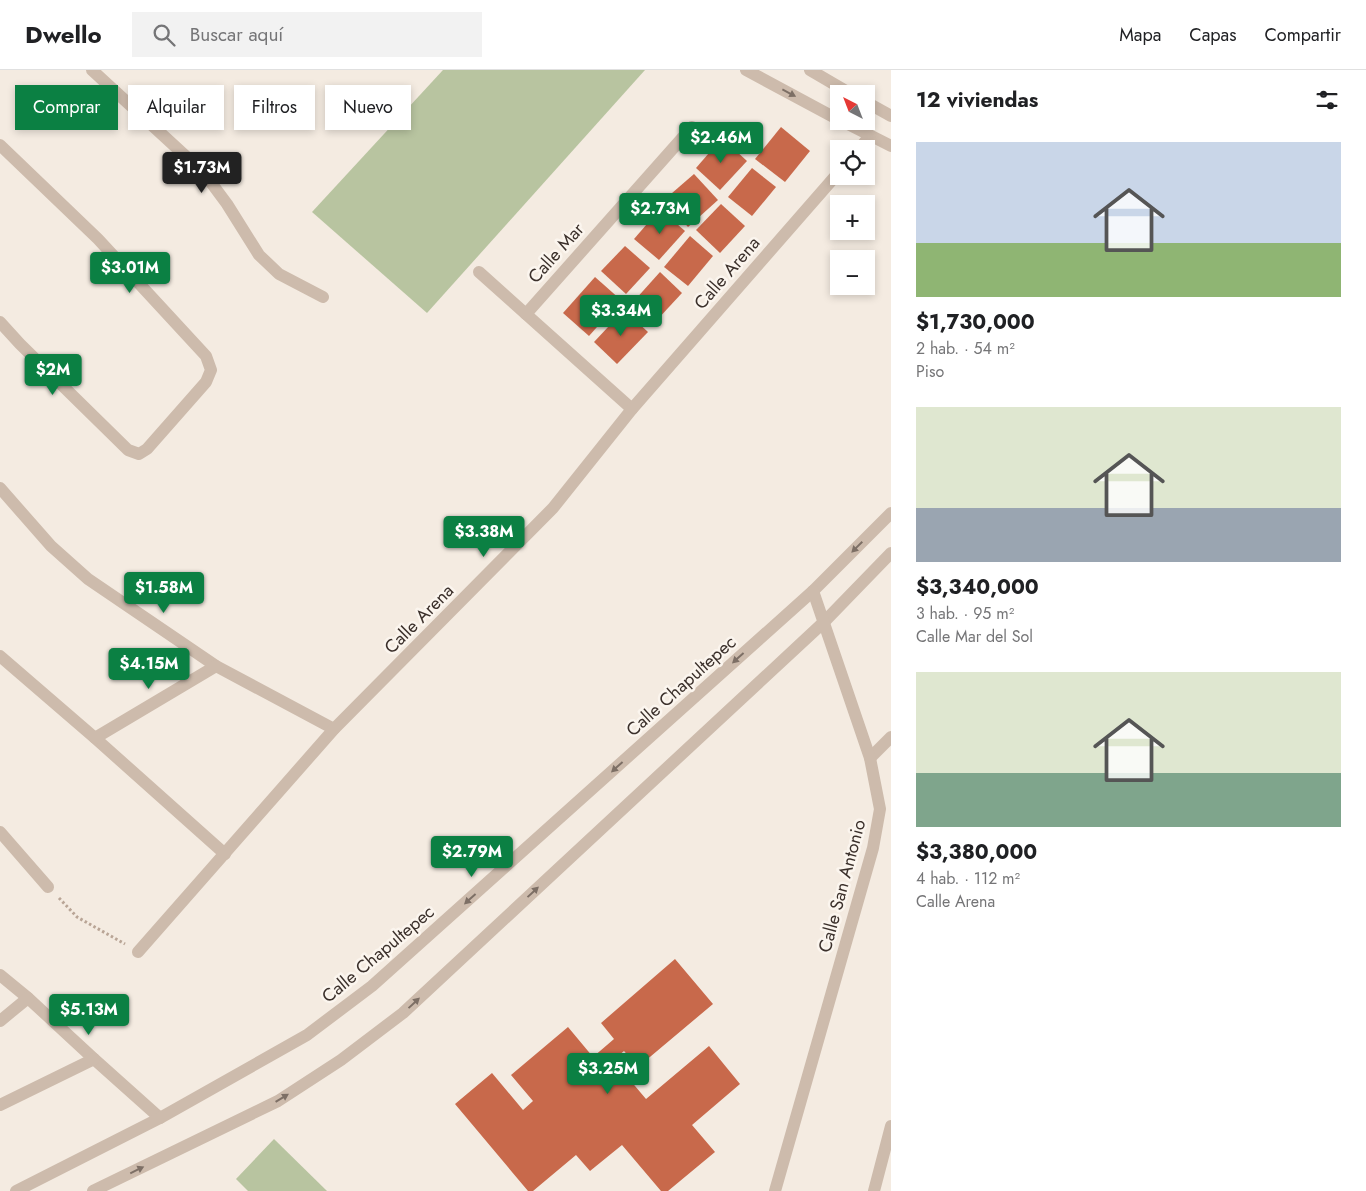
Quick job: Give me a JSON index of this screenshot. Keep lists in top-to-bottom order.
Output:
{
  "streets": {
    "street": [
      "Calle Mar",
      "Calle Arena",
      "Calle Chapultepec",
      "Calle San Antonio"
    ]
  },
  "crossings": [
    ["Calle Chapultepec", "Calle San Antonio"]
  ],
  "north": "top left",
  "page": {
    "header": "Dwello",
    "search": "Buscar aquí",
    "nav": ["Mapa", "Capas", "Compartir"],
    "heading": "12 viviendas",
    "map_buttons": ["+", "−"],
    "chip": [
      "Comprar",
      "Alquilar",
      "Filtros",
      "Nuevo"
    ],
    "price": [
      "$2.46M",
      "$1.73M",
      "$2.73M",
      "$3.01M",
      "$3.34M",
      "$2M",
      "$3.38M",
      "$1.58M",
      "$4.15M",
      "$2.79M",
      "$5.13M",
      "$3.25M"
    ],
    "list": [
      {
        "name": "$1,730,000",
        "note": "2 hab. · 54 m² · Piso"
      },
      {
        "name": "$3,340,000",
        "note": "3 hab. · 95 m² · Calle Mar del Sol"
      },
      {
        "name": "$3,380,000",
        "note": "4 hab. · 112 m² · Calle Arena"
      }
    ]
  }
}
